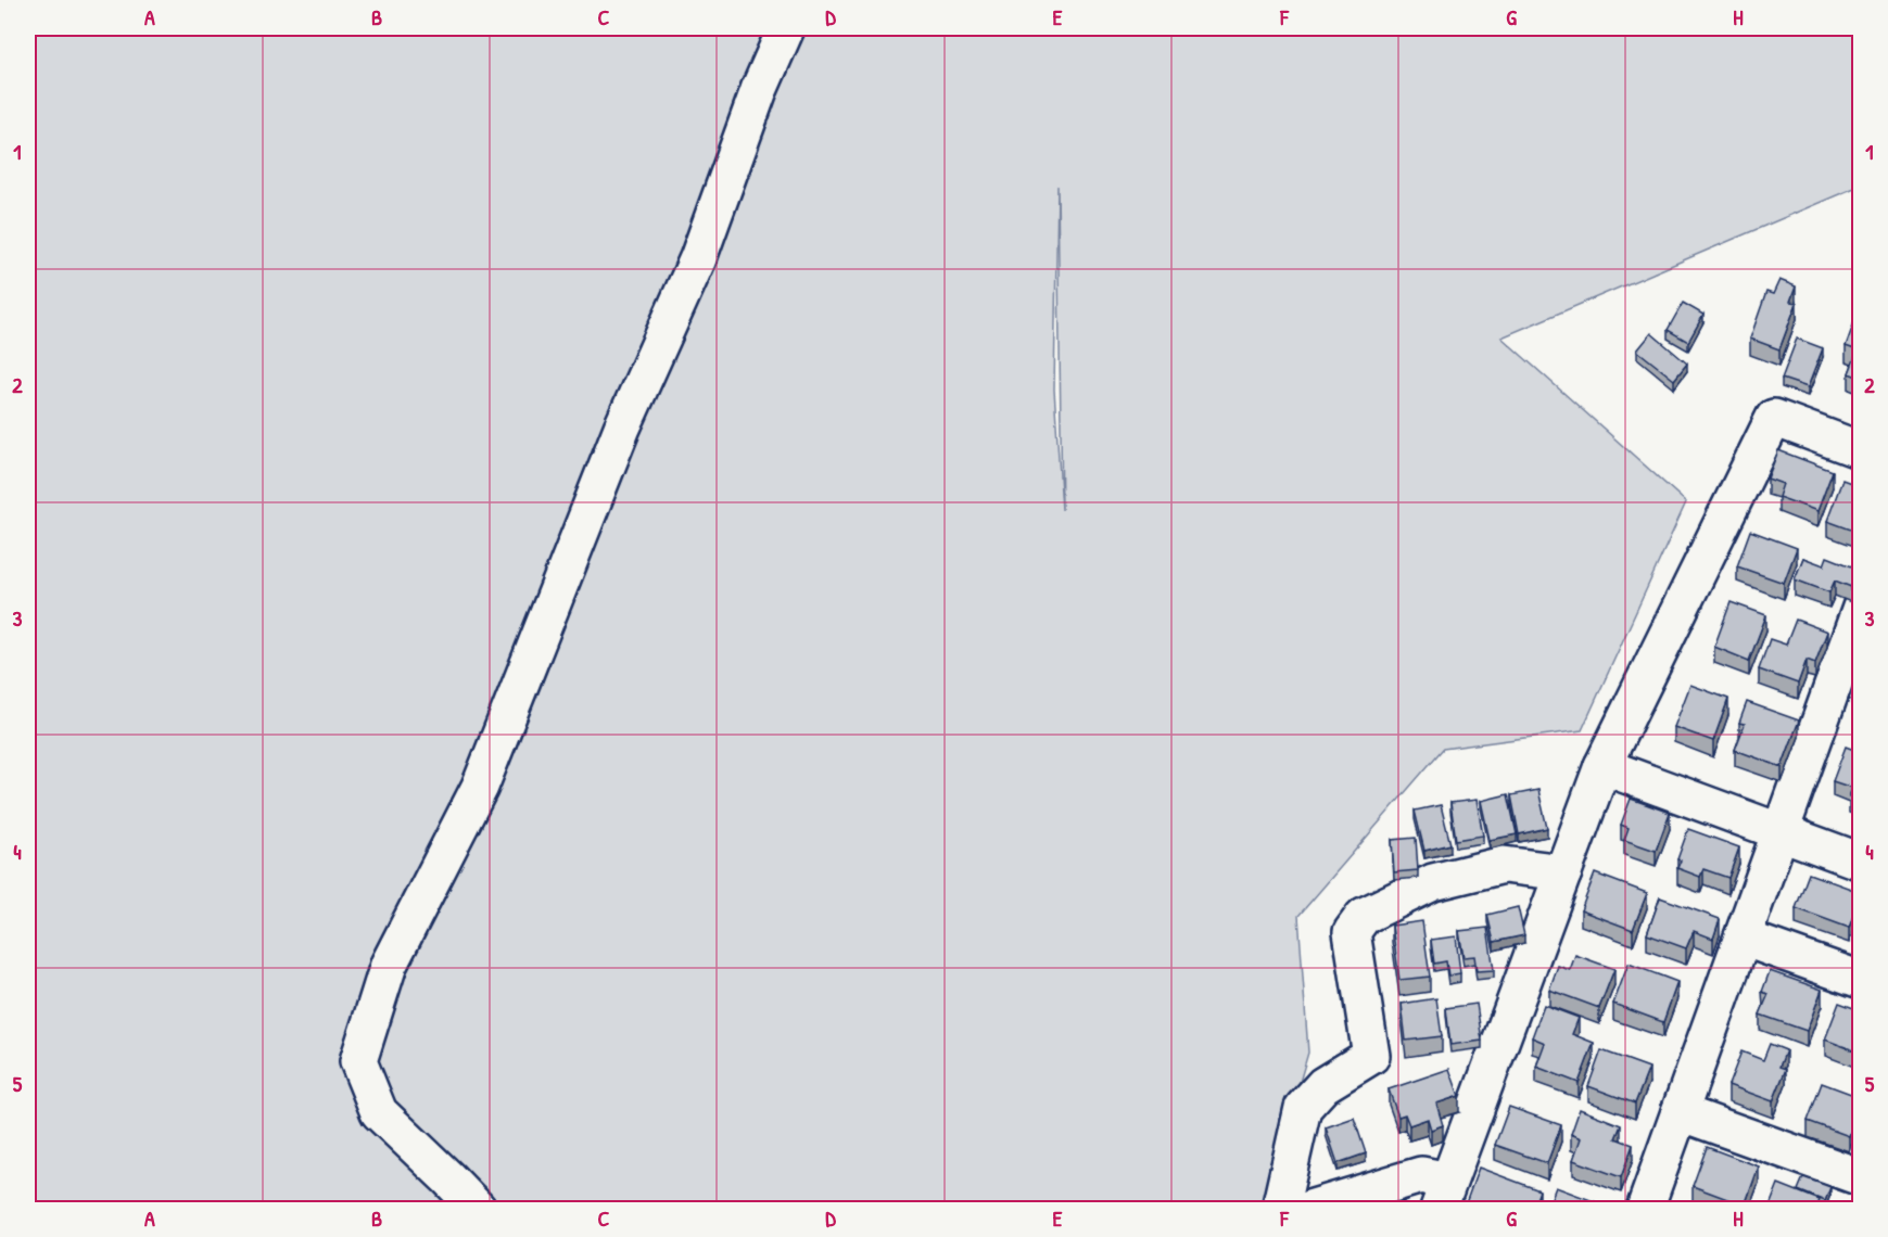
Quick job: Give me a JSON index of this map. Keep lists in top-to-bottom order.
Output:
{
  "grid": {
    "columns": [
      "A",
      "B",
      "C",
      "D",
      "E",
      "F",
      "G",
      "H"
    ],
    "rows": [
      "1",
      "2",
      "3",
      "4",
      "5"
    ]
  }
}
